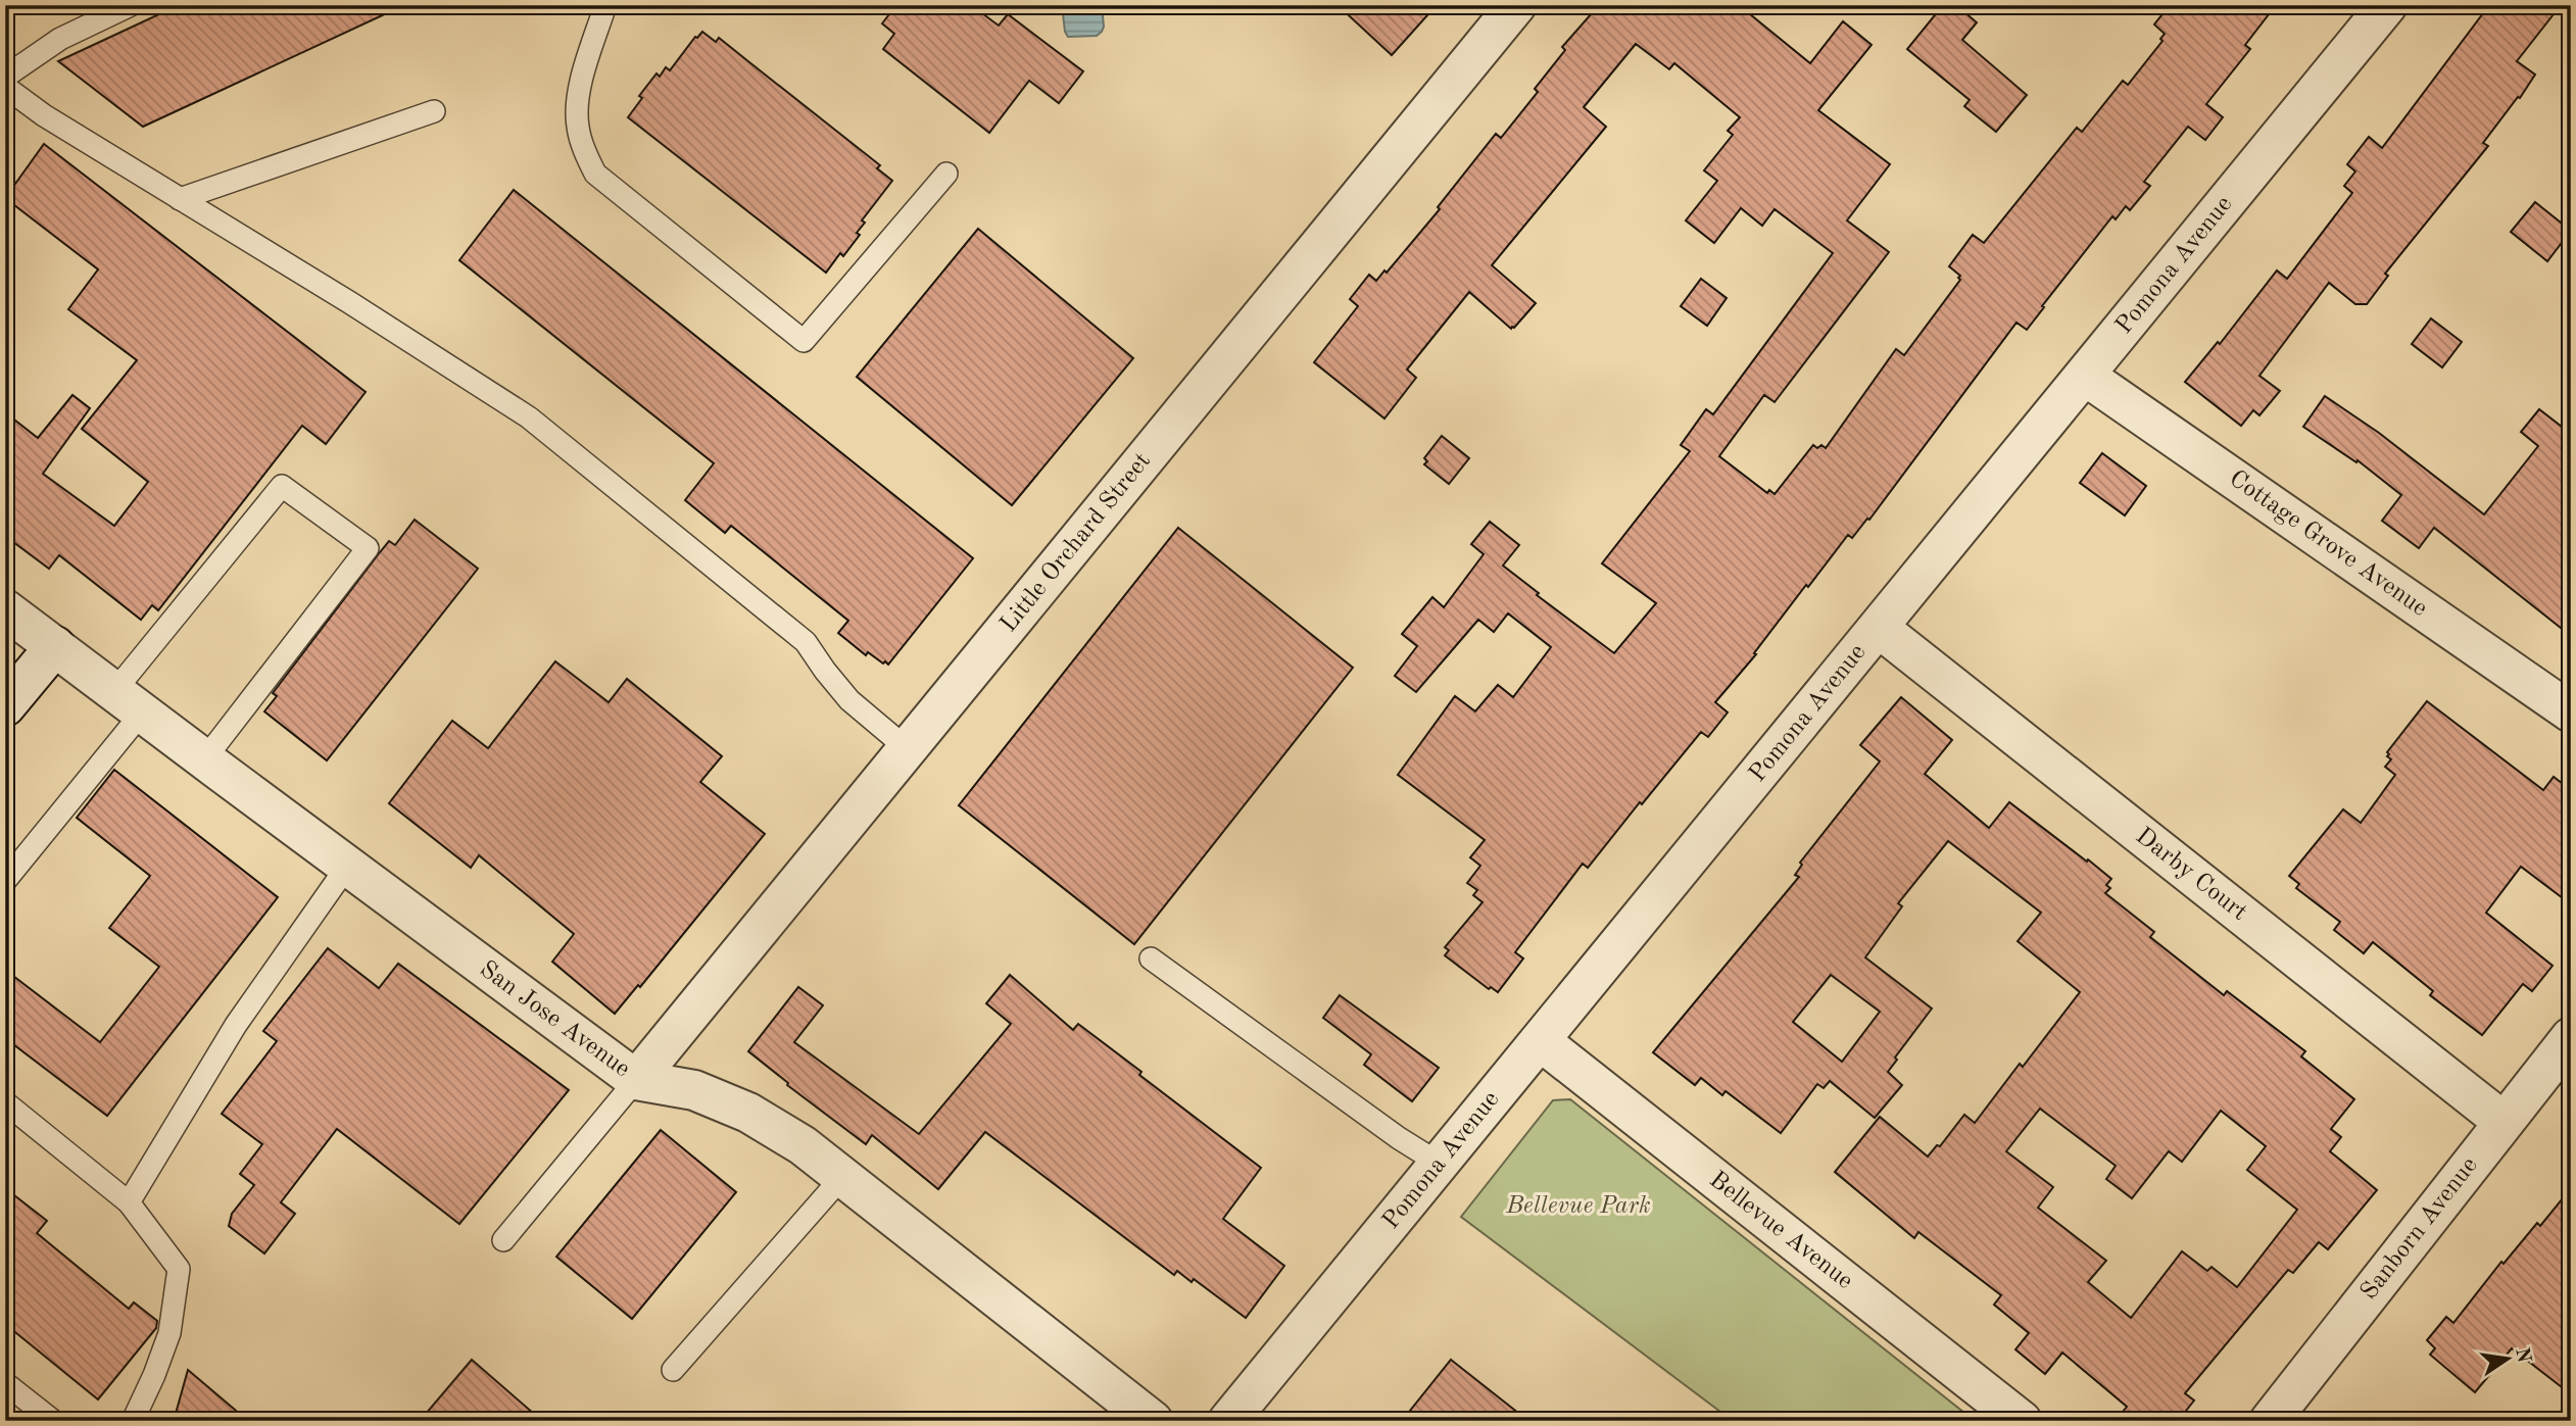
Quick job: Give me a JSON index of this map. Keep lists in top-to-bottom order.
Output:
{
  "streets": {
    "street": [
      "Pomona Avenue",
      "Little Orchard Street",
      "Cottage Grove Avenue",
      "Darby Court",
      "San Jose Avenue",
      "Sanborn Avenue",
      "Bellevue Avenue"
    ]
  },
  "crossings": [
    ["Pomona Avenue", "Cottage Grove Avenue"],
    ["Pomona Avenue", "Darby Court"],
    ["Pomona Avenue", "Bellevue Avenue"],
    ["Little Orchard Street", "San Jose Avenue"],
    ["Darby Court", "Sanborn Avenue"]
  ],
  "parks": ["Bellevue Park"],
  "north": "right"
}
